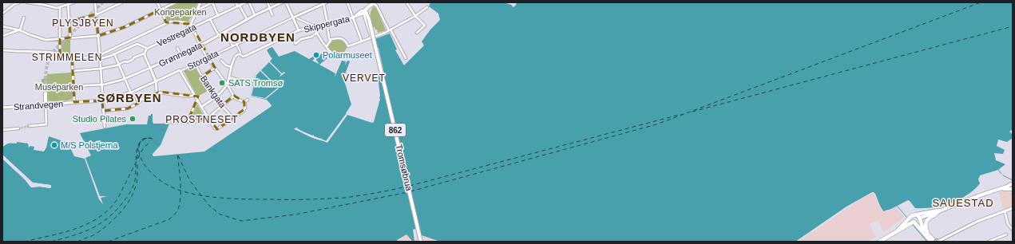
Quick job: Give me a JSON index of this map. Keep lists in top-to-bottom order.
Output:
{
  "streets": {
    "main road": ["Skippergata", "862", "Tromsøbrua"],
    "street": [
      "Vestregata",
      "Grønnegata",
      "Storgata",
      "Bankgata",
      "Strandvegen"
    ]
  },
  "crossings": [
    ["Skippergata", "Tromsøbrua"],
    ["Storgata", "Bankgata"],
    ["Storgata", "Strandvegen"]
  ],
  "districts": [
    "PLYSJBYEN",
    "NORDBYEN",
    "STRIMMELEN",
    "VERVET",
    "SØRBYEN",
    "PROSTNESET",
    "SAUESTAD"
  ],
  "parks": ["Kongeparken", "Muséparken"],
  "places": [
    "Polarmuseet",
    "SATS Tromsø",
    "Studio Pilates",
    "M/S Polstjerna"
  ]
}
